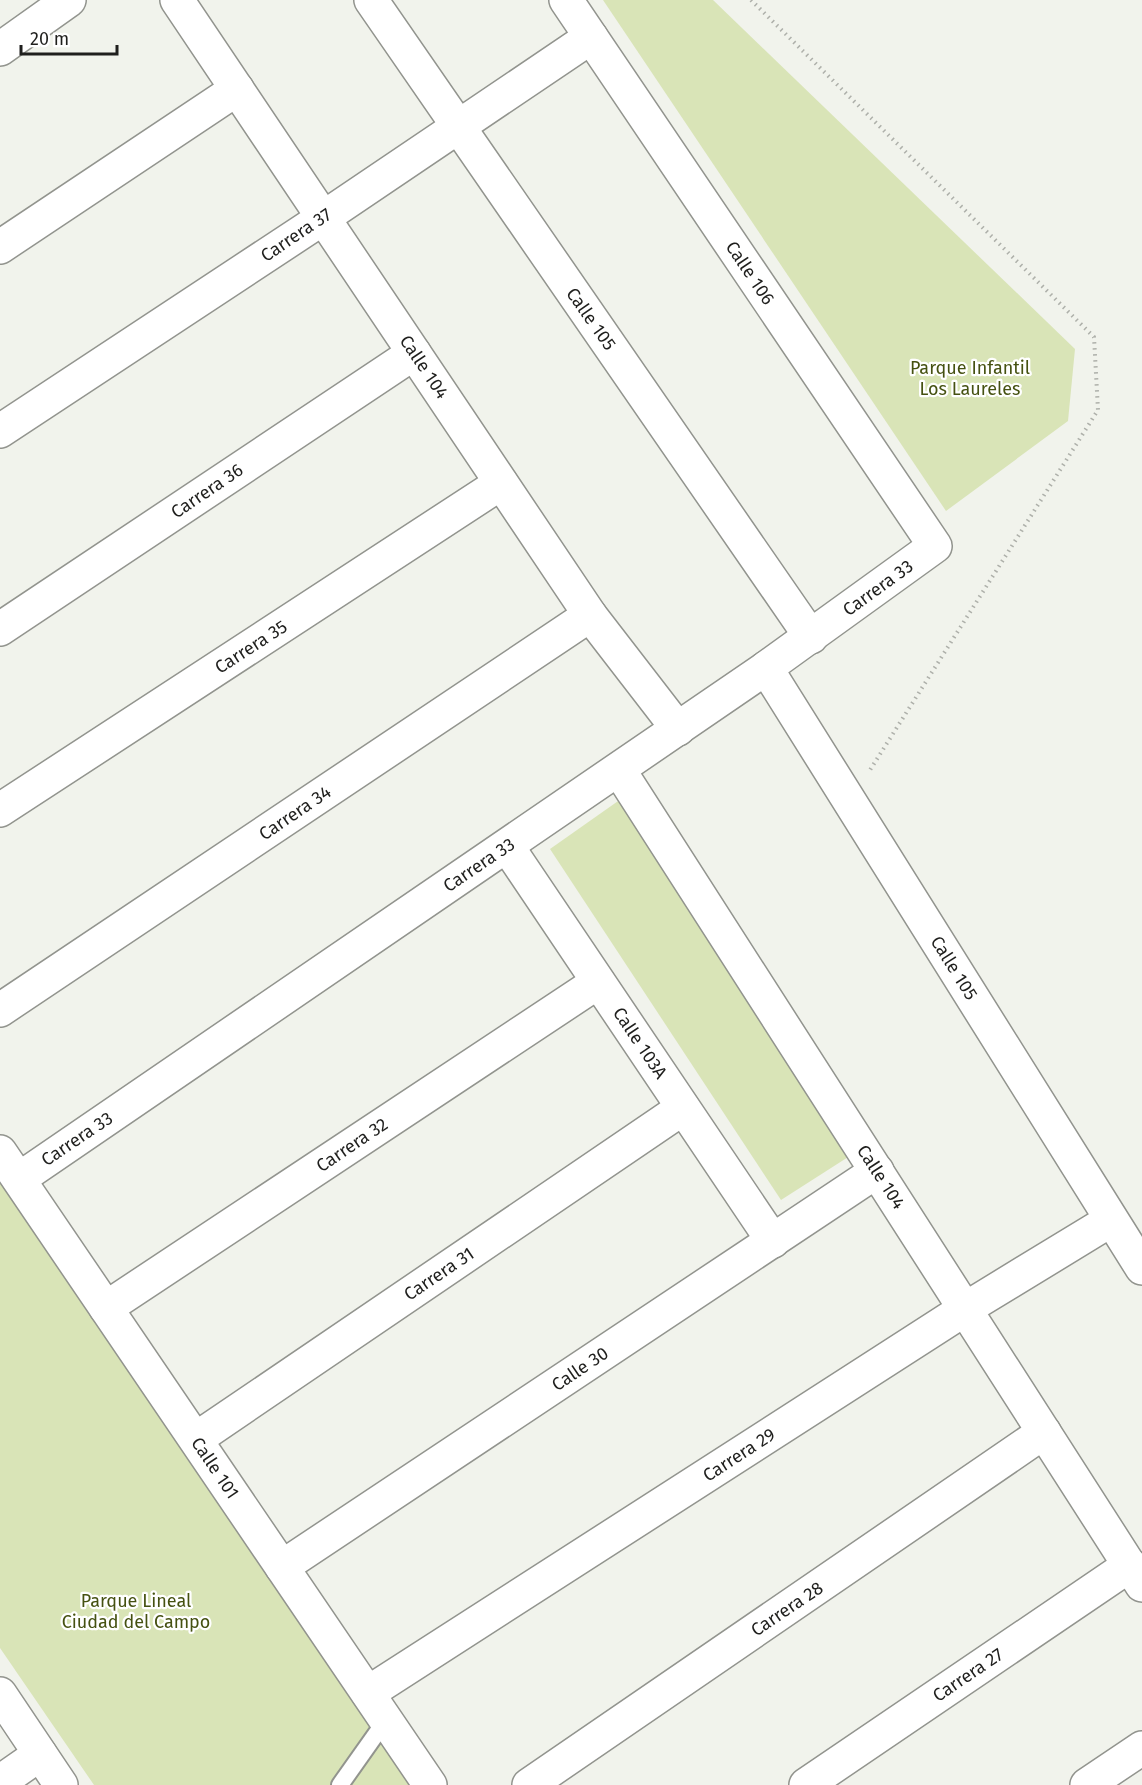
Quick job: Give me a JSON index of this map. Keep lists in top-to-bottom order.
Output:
{
  "streets": {
    "street": [
      "Carrera 37",
      "Calle 106",
      "Calle 105",
      "Calle 104",
      "Carrera 36",
      "Carrera 33",
      "Carrera 35",
      "Carrera 34",
      "Calle 103A",
      "Carrera 32",
      "Carrera 31",
      "Calle 30",
      "Carrera 29",
      "Calle 101",
      "Carrera 28",
      "Carrera 27"
    ]
  },
  "crossings": [
    ["Carrera 37", "Calle 106"],
    ["Carrera 37", "Calle 105"],
    ["Carrera 37", "Calle 104"],
    ["Calle 106", "Carrera 33"],
    ["Calle 105", "Carrera 33"],
    ["Calle 105", "Carrera 29"],
    ["Calle 104", "Carrera 36"],
    ["Calle 104", "Carrera 33"],
    ["Calle 104", "Carrera 35"],
    ["Calle 104", "Carrera 34"],
    ["Calle 104", "Calle 30"],
    ["Calle 104", "Carrera 29"],
    ["Calle 104", "Carrera 28"],
    ["Calle 104", "Carrera 27"],
    ["Carrera 33", "Calle 103A"],
    ["Carrera 33", "Calle 101"],
    ["Calle 103A", "Carrera 32"],
    ["Calle 103A", "Carrera 31"],
    ["Calle 103A", "Calle 30"],
    ["Carrera 32", "Calle 101"],
    ["Carrera 31", "Calle 101"],
    ["Calle 30", "Calle 101"],
    ["Carrera 29", "Calle 101"]
  ],
  "parks": ["Parque Infantil Los Laureles", "Parque Lineal Ciudad del Campo"],
  "scale_bar": "20 m"
}
